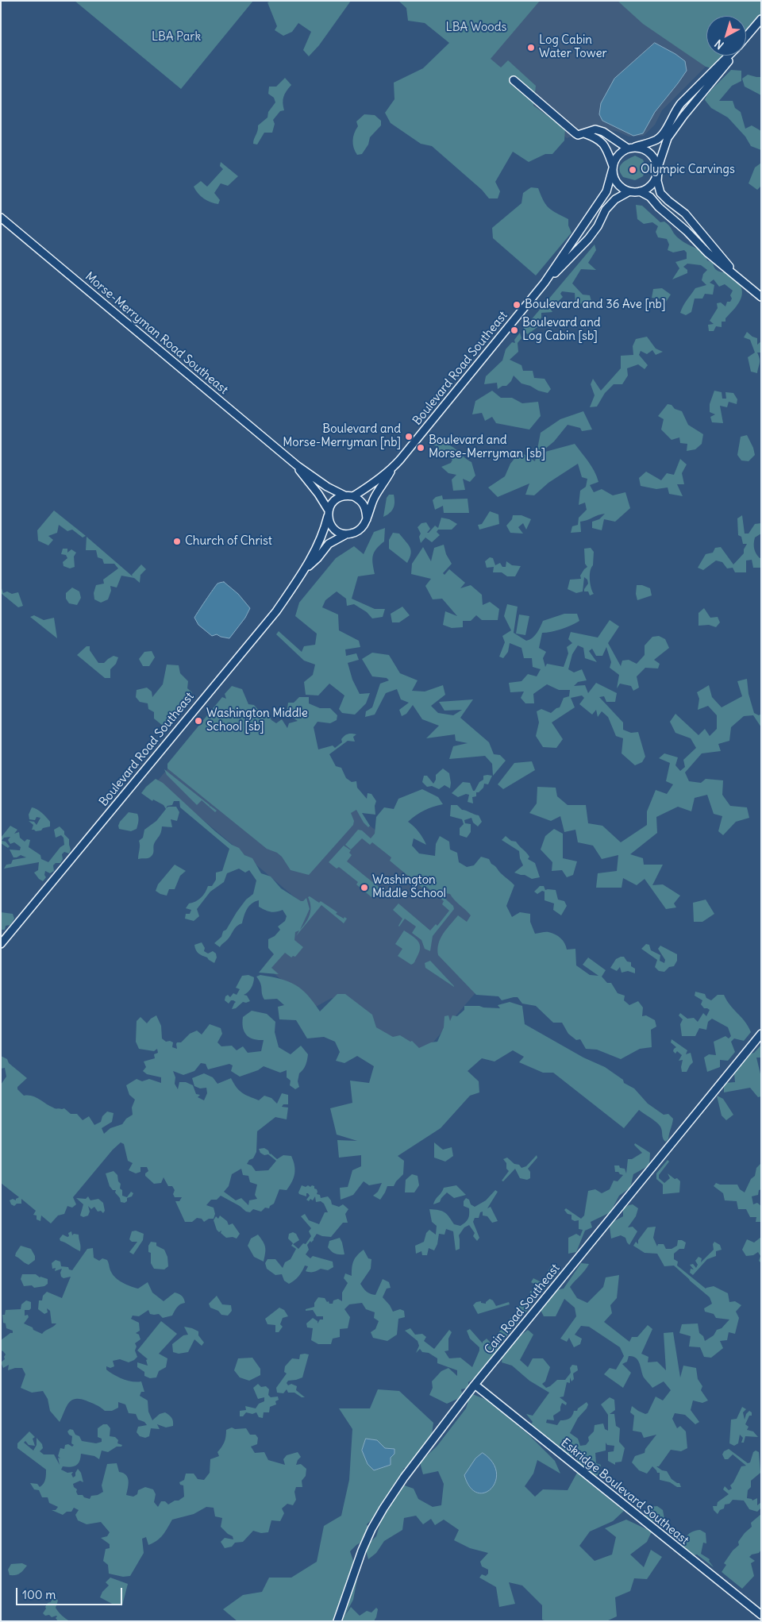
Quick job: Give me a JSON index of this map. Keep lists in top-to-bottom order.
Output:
{
  "streets": {
    "street": [
      "Morse-Merryman Road Southeast",
      "Boulevard Road Southeast",
      "Cain Road Southeast",
      "Eskridge Boulevard Southeast"
    ]
  },
  "crossings": [
    ["Morse-Merryman Road Southeast", "Boulevard Road Southeast"],
    ["Cain Road Southeast", "Eskridge Boulevard Southeast"]
  ],
  "parks": ["LBA Woods", "LBA Park"],
  "places": [
    "Log Cabin Water Tower",
    "Olympic Carvings",
    "Boulevard and 36 Ave [nb]",
    "Boulevard and Log Cabin [sb]",
    "Boulevard and Morse-Merryman [nb]",
    "Boulevard and Morse-Merryman [sb]",
    "Church of Christ",
    "Washington Middle School [sb]",
    "Washington Middle School"
  ],
  "scale_bar": "100 m",
  "north": "bottom left"
}
